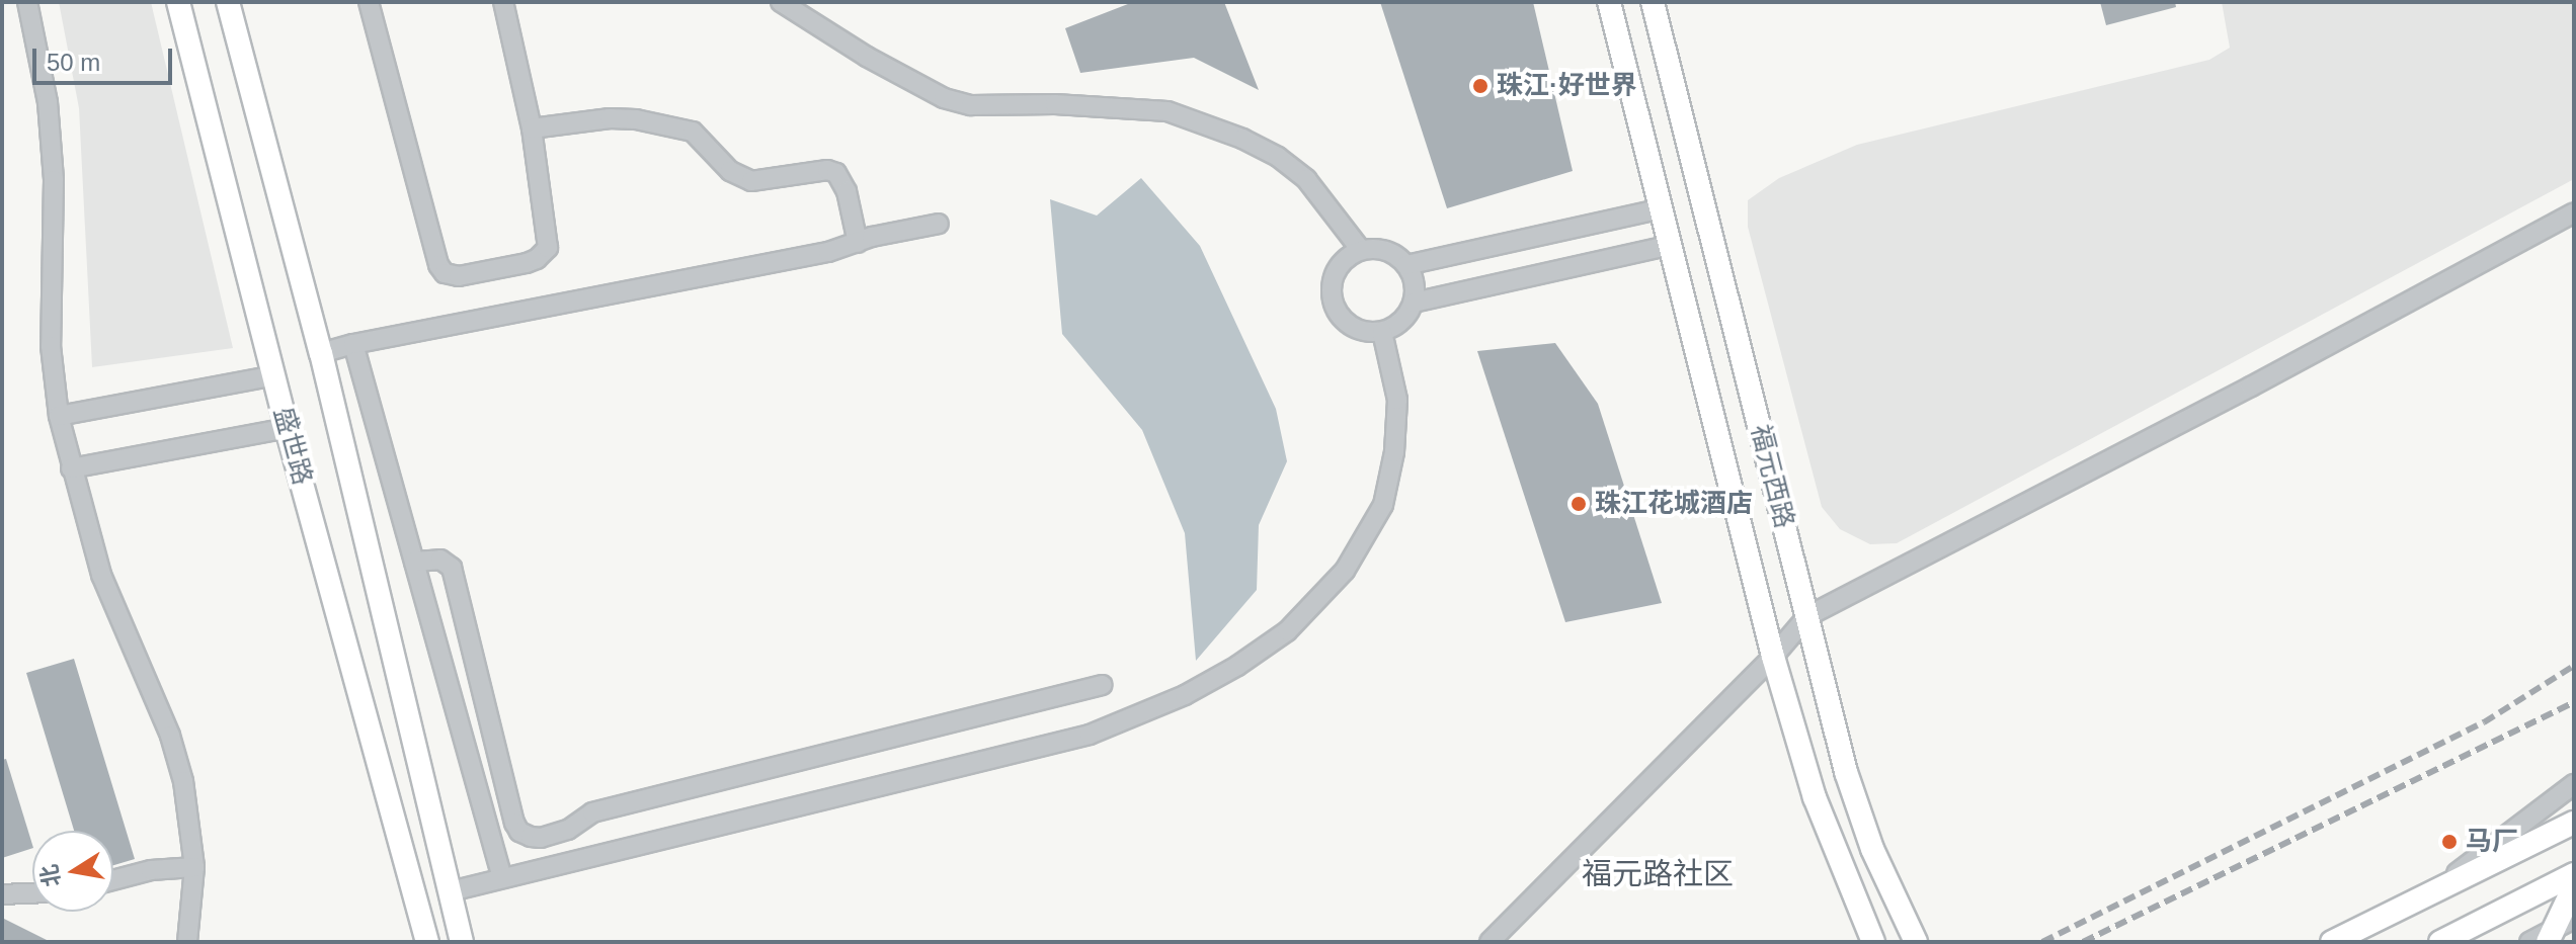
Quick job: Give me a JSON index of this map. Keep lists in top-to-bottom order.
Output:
{
  "streets": {
    "main road": ["盛世路", "福元西路"]
  },
  "districts": ["福元路社区"],
  "places": ["珠江·好世界", "珠江花城酒店", "马厂"],
  "scale_bar": "50 m",
  "north": "left"
}
